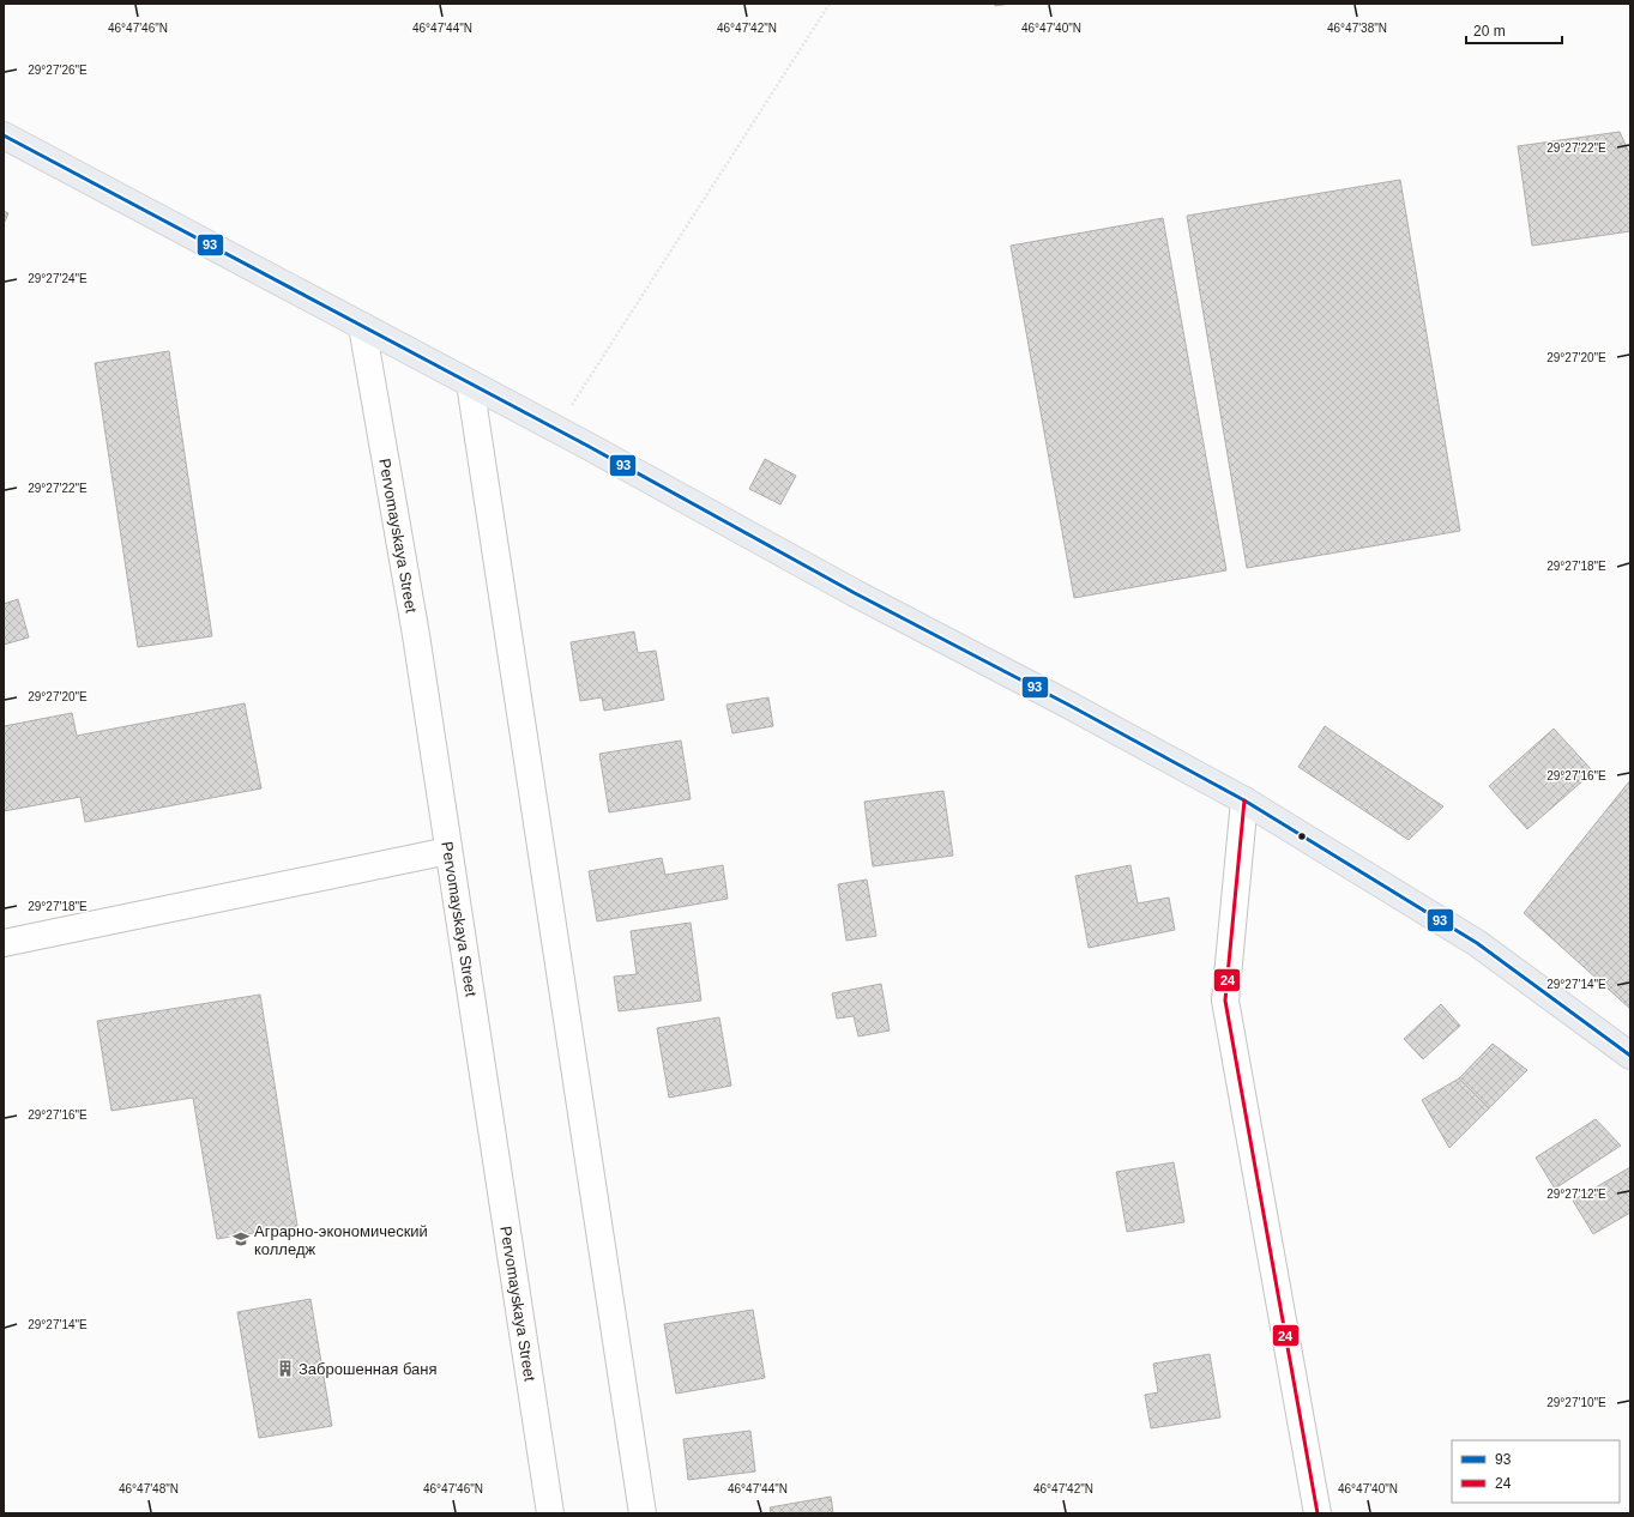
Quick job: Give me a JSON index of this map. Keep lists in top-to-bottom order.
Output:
{
  "streets": {
    "street": ["Pervomayskaya Street"]
  },
  "places": {
    "school or university": ["Аграрно-экономический колледж"],
    "building": ["Заброшенная баня"]
  },
  "lines": ["transit line 93", "transit line 24"],
  "legend": ["93", "24"],
  "scale_bar": "20 m",
  "coordinates": [
    "46°47'46\"N",
    "46°47'44\"N",
    "46°47'42\"N",
    "46°47'40\"N",
    "46°47'38\"N",
    "29°27'26\"E",
    "29°27'22\"E",
    "29°27'24\"E",
    "29°27'20\"E",
    "29°27'18\"E",
    "29°27'16\"E",
    "29°27'14\"E",
    "29°27'12\"E",
    "29°27'10\"E",
    "46°47'48\"N"
  ]
}
